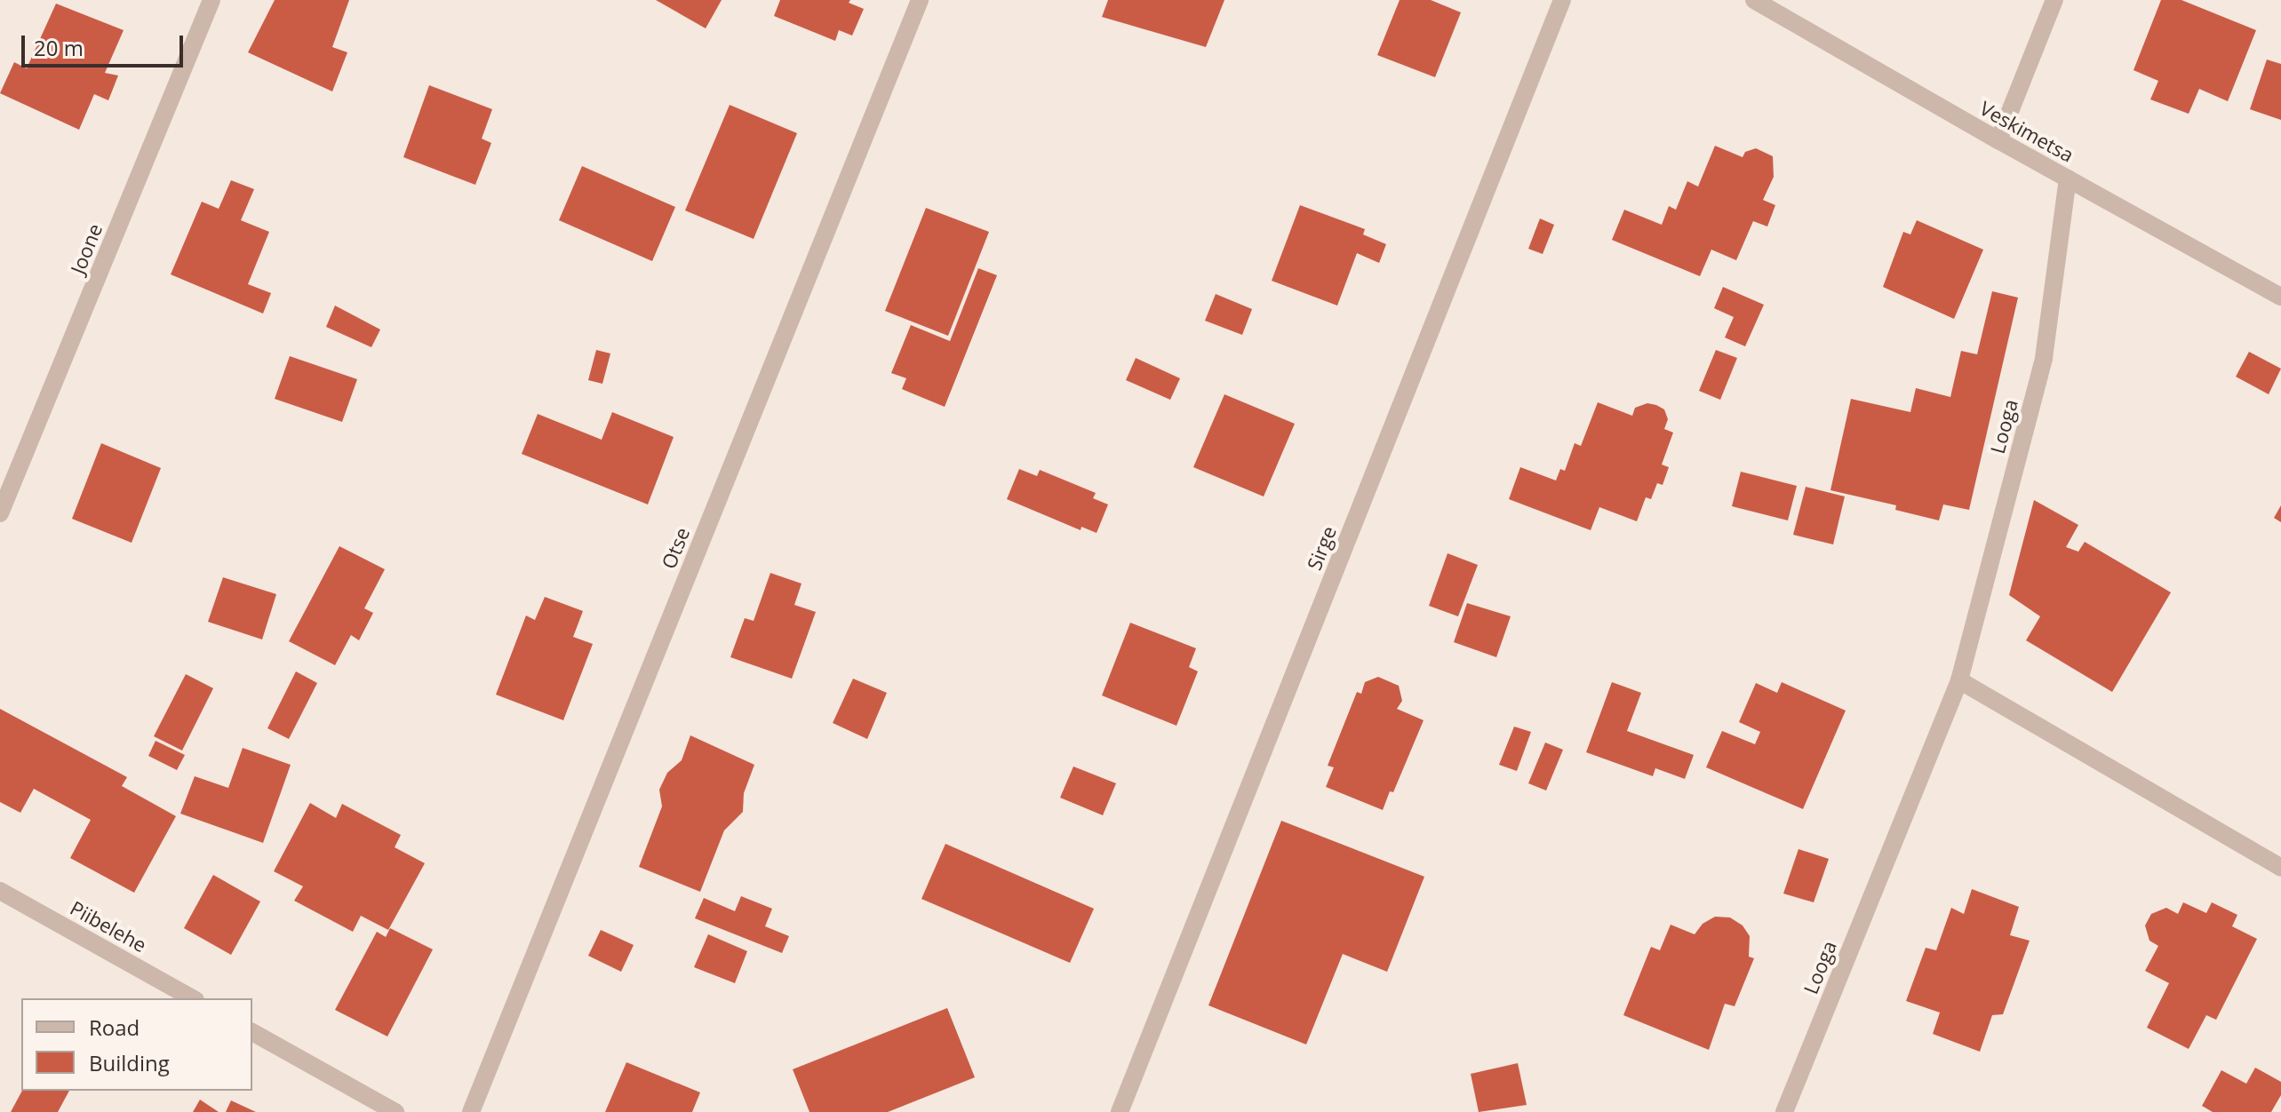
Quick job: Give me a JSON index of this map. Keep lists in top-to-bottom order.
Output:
{
  "streets": {
    "street": [
      "Veskimetsa",
      "Joone",
      "Looga",
      "Otse",
      "Sirge",
      "Piibelehe"
    ]
  },
  "crossings": [
    ["Veskimetsa", "Looga"]
  ],
  "legend": ["Road", "Building"],
  "scale_bar": "20 m"
}
